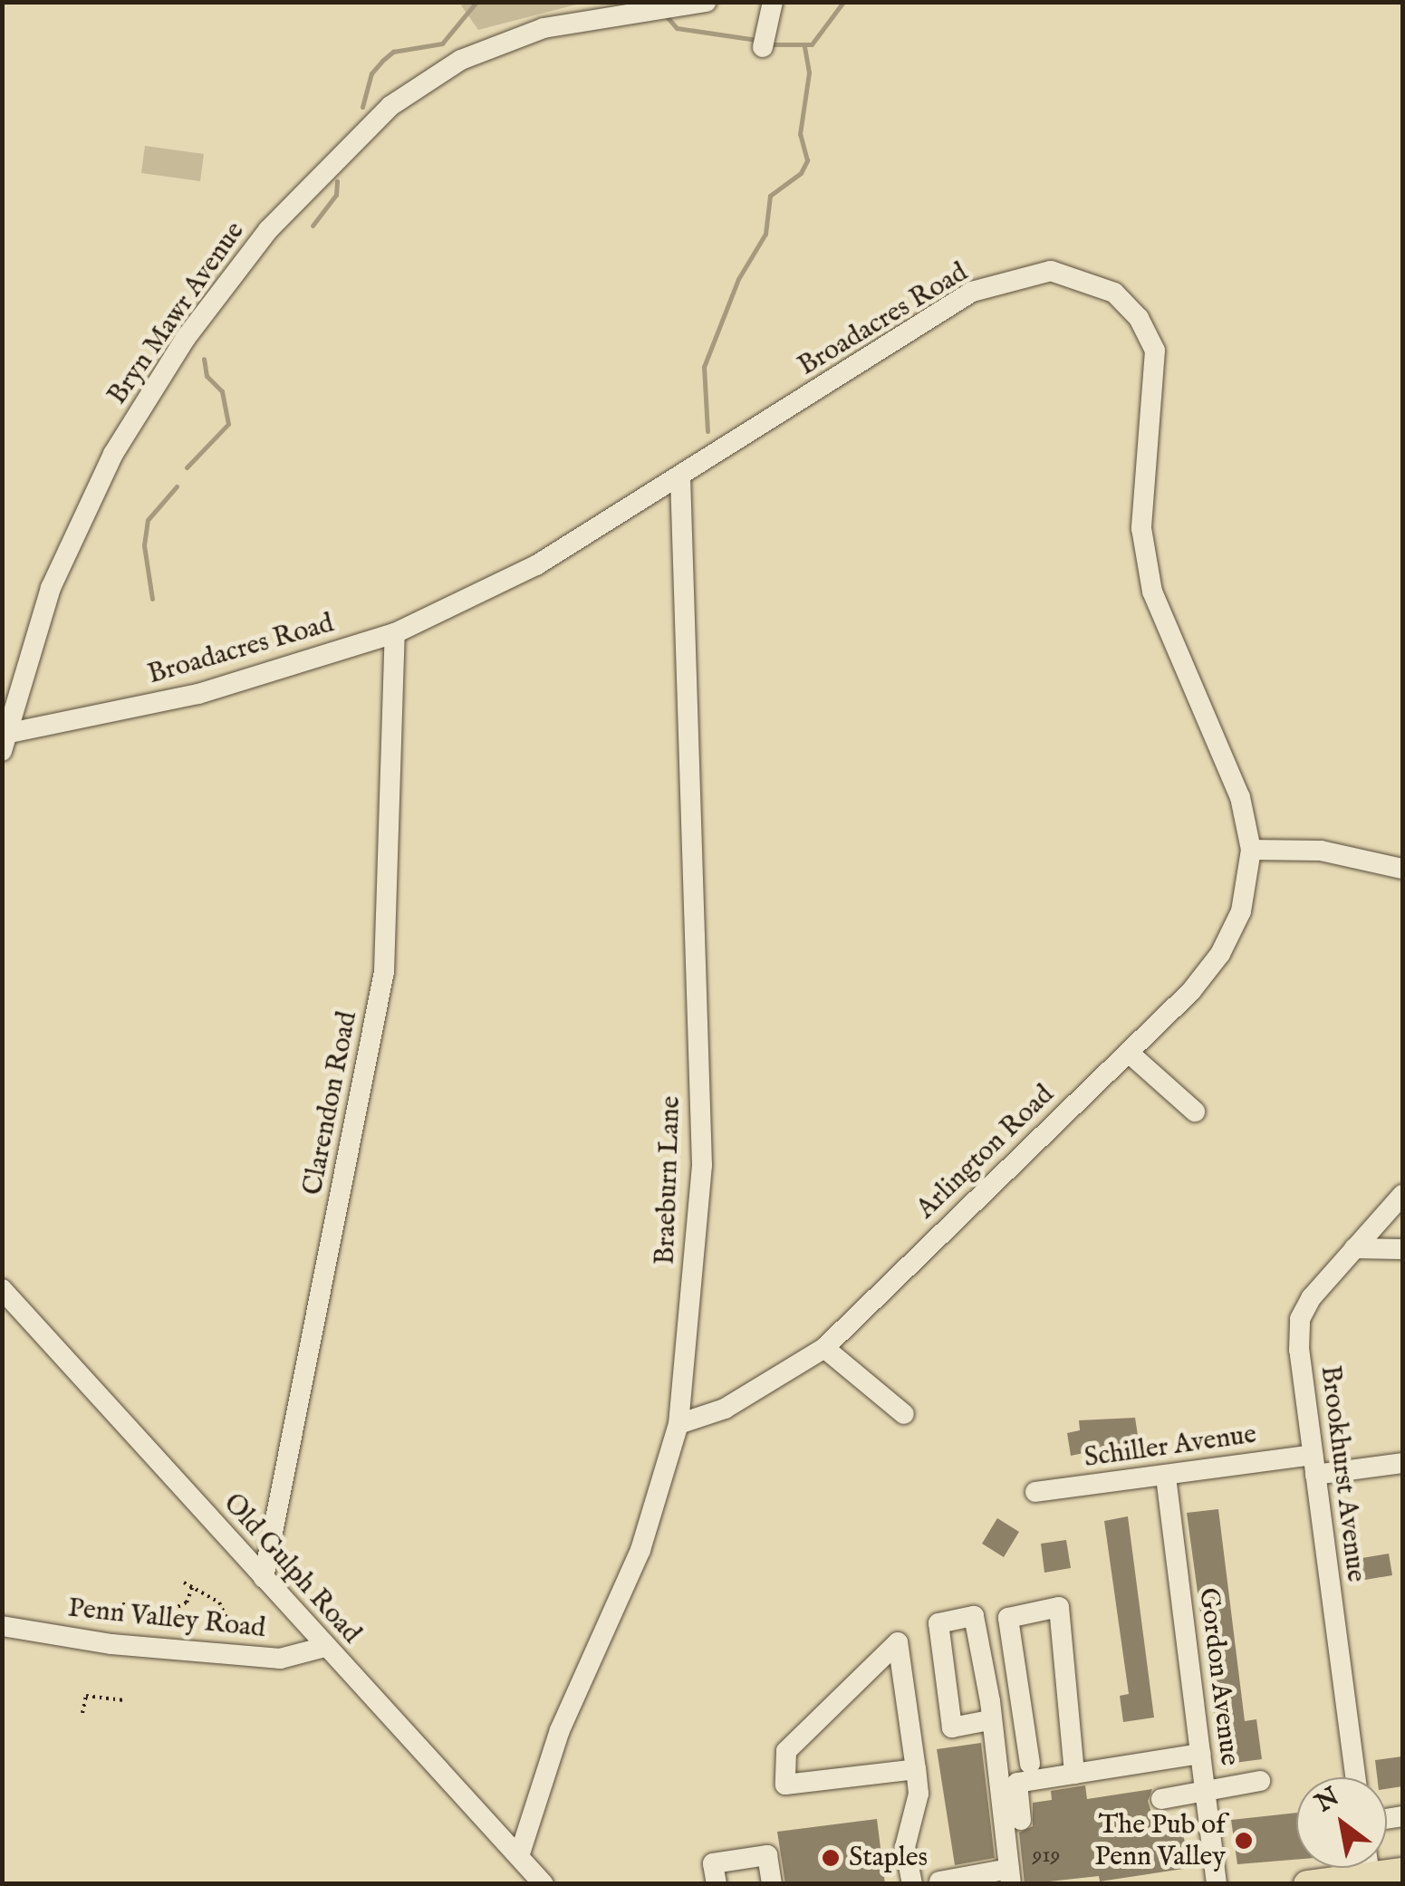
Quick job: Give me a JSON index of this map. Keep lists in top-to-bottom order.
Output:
{
  "streets": {
    "street": [
      "Bryn Mawr Avenue",
      "Broadacres Road",
      "Clarendon Road",
      "Arlington Road",
      "Braeburn Lane",
      "Schiller Avenue",
      "Brookhurst Avenue",
      "Old Gulph Road",
      "Penn Valley Road",
      "Gordon Avenue"
    ]
  },
  "crossings": [
    ["Bryn Mawr Avenue", "Broadacres Road"],
    ["Broadacres Road", "Clarendon Road"],
    ["Broadacres Road", "Arlington Road"],
    ["Broadacres Road", "Braeburn Lane"],
    ["Clarendon Road", "Old Gulph Road"],
    ["Arlington Road", "Braeburn Lane"],
    ["Braeburn Lane", "Old Gulph Road"],
    ["Schiller Avenue", "Brookhurst Avenue"],
    ["Schiller Avenue", "Gordon Avenue"],
    ["Old Gulph Road", "Penn Valley Road"]
  ],
  "places": ["The Pub of Penn Valley", "Staples"],
  "house_numbers": ["919"],
  "north": "top left"
}
